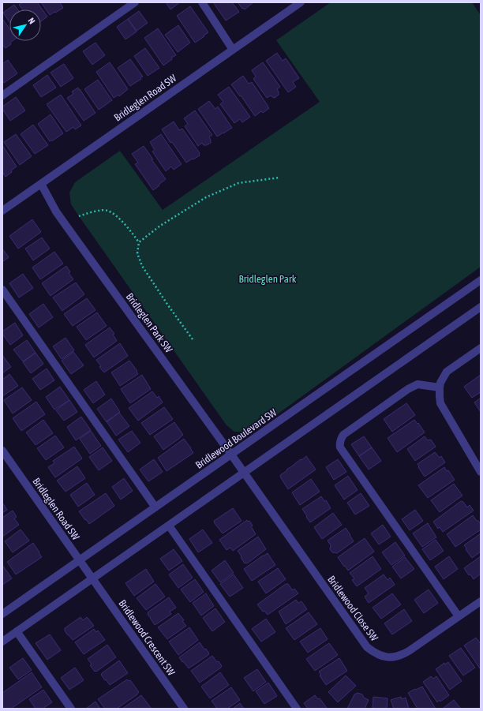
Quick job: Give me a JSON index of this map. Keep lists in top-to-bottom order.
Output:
{
  "streets": {
    "street": [
      "Bridleglen Road SW",
      "Bridleglen Park SW",
      "Bridlewood Boulevard SW",
      "Bridlewood Close SW",
      "Bridlewood Crescent SW"
    ]
  },
  "crossings": [
    ["Bridleglen Road SW", "Bridleglen Park SW"],
    ["Bridleglen Road SW", "Bridlewood Boulevard SW"],
    ["Bridleglen Road SW", "Bridlewood Crescent SW"],
    ["Bridleglen Park SW", "Bridlewood Boulevard SW"],
    ["Bridleglen Park SW", "Bridlewood Close SW"]
  ],
  "parks": ["Bridleglen Park"],
  "north": "top right"
}
